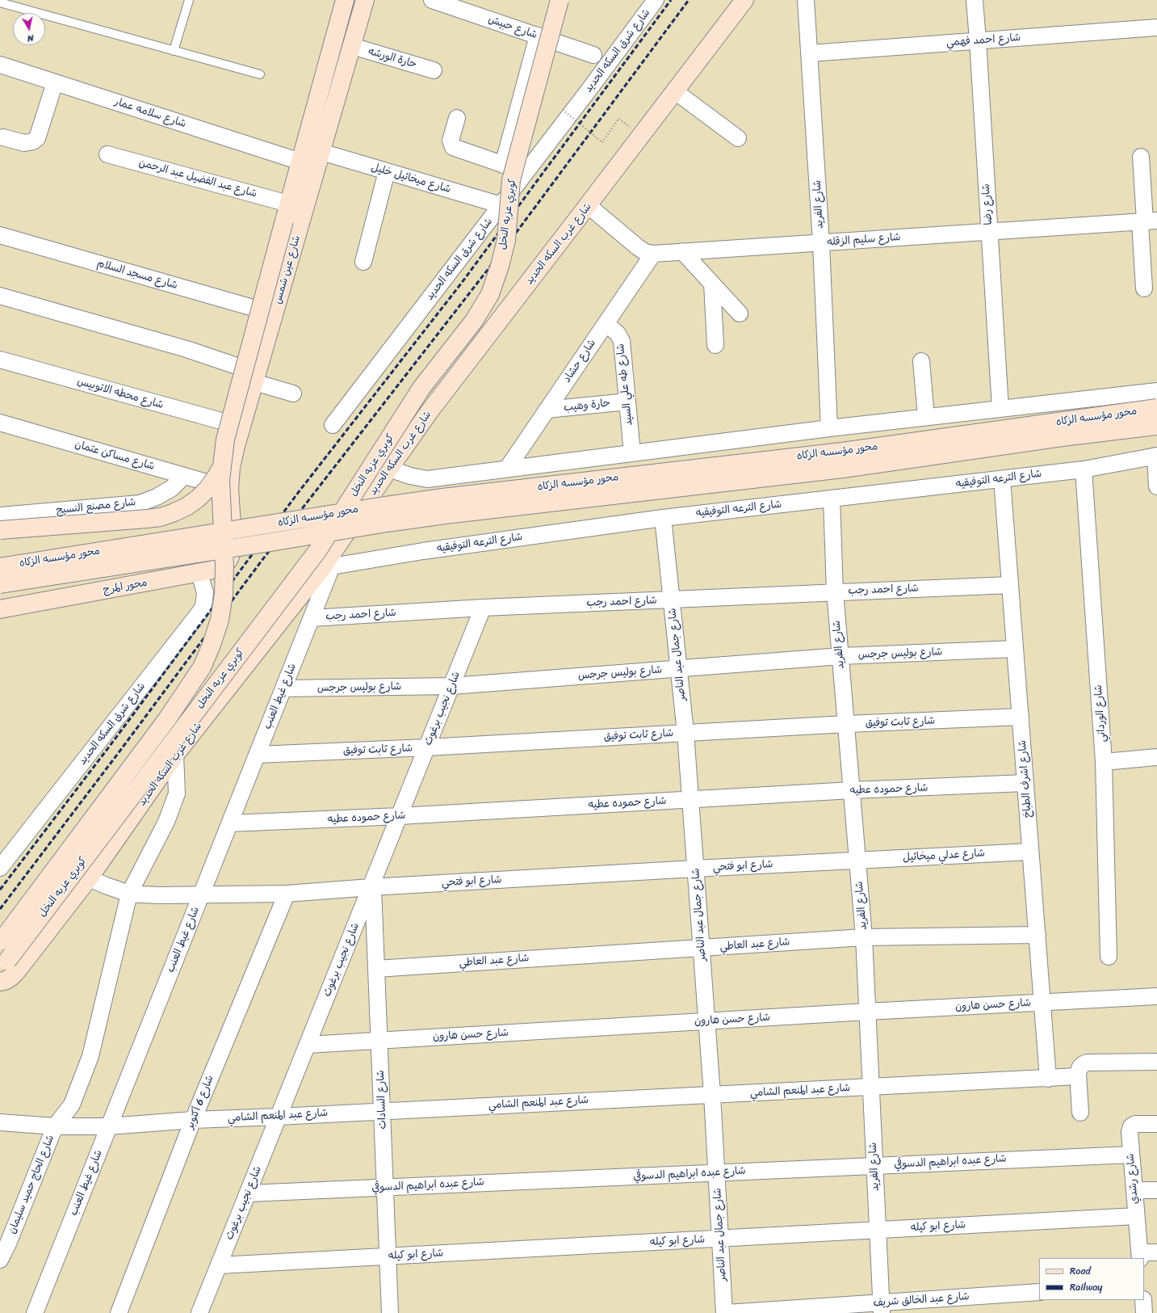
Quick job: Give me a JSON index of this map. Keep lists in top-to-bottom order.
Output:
{
  "streets": {
    "main road": [
      "كوبري عزبه النخل",
      "شارع غرب السكه الحديد",
      "شارع عين شمس",
      "محور مؤسسه الزكاه",
      "محور المرج"
    ],
    "street": [
      "شارع حبيش",
      "شارع احمد فهمي",
      "شارع شرق السكه الحديد",
      "حارة الورشه",
      "شارع سلامه عمار",
      "شارع عبد الفضيل عبد الرحمن",
      "شارع ميخائيل خليل",
      "شارع الفريد",
      "شارع رضا",
      "شارع سليم الزقله",
      "شارع مسجد السلام",
      "شارع حشاد",
      "شارع طه علي السيد",
      "شارع محطه الاتوبيس",
      "حارة وهيب",
      "شارع مساكن عثمان",
      "شارع الترعه التوفيقيه",
      "شارع مصنع النسيج",
      "شارع احمد رجب",
      "شارع بوليس جرجس",
      "شارع جمال عبد الناصر",
      "شارع غيط العنب",
      "شارع نجيب برغوث",
      "شارع الورداني",
      "شارع ثابت توفيق",
      "شارع اشرف الطباخ",
      "شارع حموده عطيه",
      "شارع عدلي ميخائيل",
      "شارع ابو فتحي",
      "شارع عبد العاطي",
      "شارع حسن هارون",
      "شارع عبد المنعم الشامي",
      "شارع السادات",
      "شارع 6 أكتوبر",
      "شارع عبده ابراهيم الدسوقي",
      "شارع رشدي",
      "شارع الحاج حميد سليمان",
      "شارع ابو كيله",
      "شارع عبد الخالق شريف"
    ]
  },
  "crossings": [
    ["شارع احمد فهمي", "شارع الفريد"],
    ["شارع احمد فهمي", "شارع رضا"],
    ["شارع شرق السكه الحديد", "شارع ميخائيل خليل"],
    ["شارع شرق السكه الحديد", "محور المرج"],
    ["حارة الورشه", "شارع عين شمس"],
    ["شارع سلامه عمار", "شارع عين شمس"],
    ["شارع عبد الفضيل عبد الرحمن", "شارع عين شمس"],
    ["شارع ميخائيل خليل", "شارع عين شمس"],
    ["شارع الفريد", "شارع سليم الزقله"],
    ["شارع الفريد", "شارع الترعه التوفيقيه"],
    ["شارع الفريد", "شارع احمد رجب"],
    ["شارع الفريد", "شارع بوليس جرجس"],
    ["شارع الفريد", "شارع ثابت توفيق"],
    ["شارع الفريد", "شارع حموده عطيه"],
    ["شارع الفريد", "شارع عدلي ميخائيل"],
    ["شارع الفريد", "شارع ابو فتحي"],
    ["شارع الفريد", "شارع عبد العاطي"],
    ["شارع الفريد", "شارع حسن هارون"],
    ["شارع الفريد", "شارع عبد المنعم الشامي"],
    ["شارع الفريد", "شارع عبده ابراهيم الدسوقي"],
    ["شارع الفريد", "شارع ابو كيله"],
    ["شارع الفريد", "شارع عبد الخالق شريف"],
    ["شارع رضا", "شارع سليم الزقله"],
    ["كوبري عزبه النخل", "شارع عين شمس"],
    ["شارع سليم الزقله", "شارع غرب السكه الحديد"],
    ["شارع سليم الزقله", "شارع حشاد"],
    ["شارع غرب السكه الحديد", "شارع الترعه التوفيقيه"],
    ["شارع غرب السكه الحديد", "شارع غيط العنب"],
    ["شارع غرب السكه الحديد", "شارع ابو فتحي"],
    ["شارع غرب السكه الحديد", "شارع الحاج حميد سليمان"],
    ["شارع عين شمس", "شارع مسجد السلام"],
    ["شارع عين شمس", "شارع محطه الاتوبيس"],
    ["شارع عين شمس", "شارع مساكن عثمان"],
    ["شارع عين شمس", "محور المرج"],
    ["شارع حشاد", "شارع طه علي السيد"],
    ["شارع حشاد", "حارة وهيب"],
    ["شارع طه علي السيد", "حارة وهيب"],
    ["شارع مساكن عثمان", "شارع مصنع النسيج"],
    ["شارع الترعه التوفيقيه", "شارع جمال عبد الناصر"],
    ["شارع الترعه التوفيقيه", "شارع غيط العنب"],
    ["شارع الترعه التوفيقيه", "شارع الورداني"],
    ["شارع الترعه التوفيقيه", "شارع اشرف الطباخ"],
    ["شارع احمد رجب", "شارع جمال عبد الناصر"],
    ["شارع احمد رجب", "شارع غيط العنب"],
    ["شارع احمد رجب", "شارع نجيب برغوث"],
    ["شارع احمد رجب", "شارع اشرف الطباخ"],
    ["شارع بوليس جرجس", "شارع جمال عبد الناصر"],
    ["شارع بوليس جرجس", "شارع غيط العنب"],
    ["شارع بوليس جرجس", "شارع نجيب برغوث"],
    ["شارع بوليس جرجس", "شارع اشرف الطباخ"],
    ["شارع جمال عبد الناصر", "شارع ثابت توفيق"],
    ["شارع جمال عبد الناصر", "شارع حموده عطيه"],
    ["شارع جمال عبد الناصر", "شارع ابو فتحي"],
    ["شارع جمال عبد الناصر", "شارع عبد العاطي"],
    ["شارع جمال عبد الناصر", "شارع حسن هارون"],
    ["شارع جمال عبد الناصر", "شارع عبد المنعم الشامي"],
    ["شارع جمال عبد الناصر", "شارع عبده ابراهيم الدسوقي"],
    ["شارع جمال عبد الناصر", "شارع ابو كيله"],
    ["شارع جمال عبد الناصر", "شارع عبد الخالق شريف"],
    ["شارع غيط العنب", "شارع ثابت توفيق"],
    ["شارع غيط العنب", "شارع حموده عطيه"],
    ["شارع غيط العنب", "شارع ابو فتحي"],
    ["شارع غيط العنب", "شارع عبد المنعم الشامي"],
    ["شارع نجيب برغوث", "شارع ثابت توفيق"],
    ["شارع نجيب برغوث", "شارع حموده عطيه"],
    ["شارع نجيب برغوث", "شارع ابو فتحي"],
    ["شارع نجيب برغوث", "شارع حسن هارون"],
    ["شارع نجيب برغوث", "شارع عبد المنعم الشامي"],
    ["شارع نجيب برغوث", "شارع السادات"],
    ["شارع نجيب برغوث", "شارع عبده ابراهيم الدسوقي"],
    ["شارع نجيب برغوث", "شارع ابو كيله"],
    ["شارع ثابت توفيق", "شارع اشرف الطباخ"],
    ["شارع اشرف الطباخ", "شارع حموده عطيه"],
    ["شارع اشرف الطباخ", "شارع عدلي ميخائيل"],
    ["شارع اشرف الطباخ", "شارع عبد العاطي"],
    ["شارع اشرف الطباخ", "شارع حسن هارون"],
    ["شارع اشرف الطباخ", "شارع عبد المنعم الشامي"],
    ["شارع عدلي ميخائيل", "شارع ابو فتحي"],
    ["شارع ابو فتحي", "شارع السادات"],
    ["شارع ابو فتحي", "شارع 6 أكتوبر"],
    ["شارع ابو فتحي", "شارع الحاج حميد سليمان"],
    ["شارع عبد العاطي", "شارع السادات"],
    ["شارع حسن هارون", "شارع السادات"],
    ["شارع عبد المنعم الشامي", "شارع السادات"],
    ["شارع عبد المنعم الشامي", "شارع 6 أكتوبر"],
    ["شارع عبد المنعم الشامي", "شارع الحاج حميد سليمان"],
    ["شارع السادات", "شارع عبده ابراهيم الدسوقي"],
    ["شارع السادات", "شارع ابو كيله"],
    ["شارع عبده ابراهيم الدسوقي", "شارع رشدي"],
    ["شارع رشدي", "شارع ابو كيله"]
  ],
  "legend": ["Road", "Railway"],
  "north": "bottom"
}
